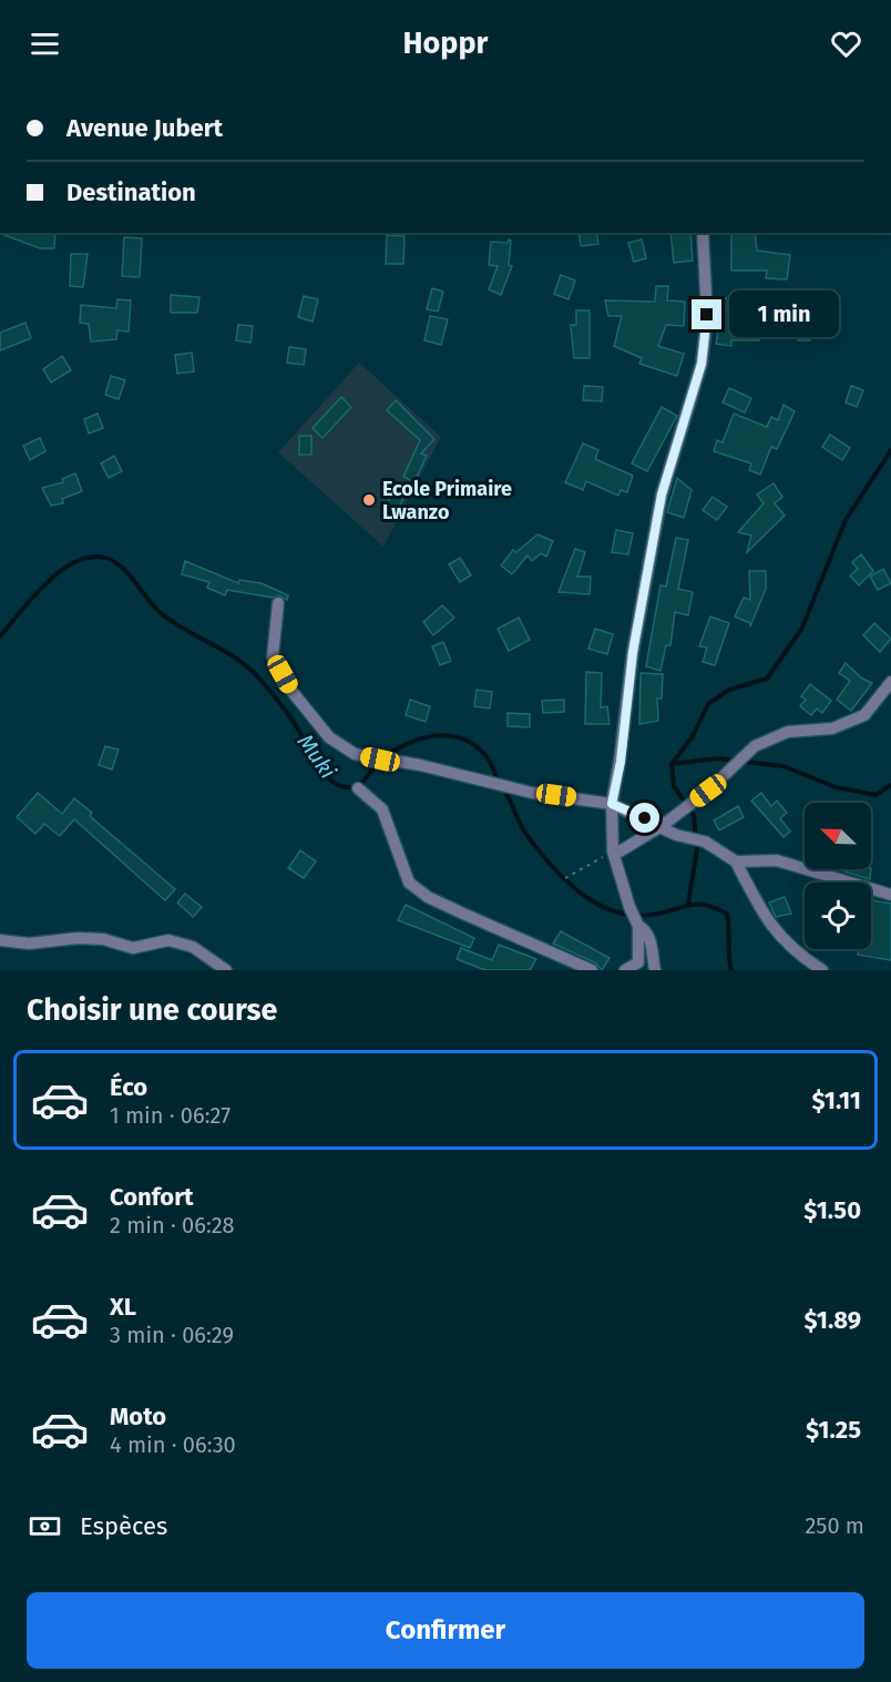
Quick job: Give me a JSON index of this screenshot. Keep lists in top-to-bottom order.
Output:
{
  "water": ["Muki"],
  "places": ["Ecole Primaire Lwanzo"],
  "north": "top left",
  "page": {
    "header": "Hoppr",
    "banner": ["Avenue Jubert", "Destination"],
    "bubble": "1 min",
    "heading": "Choisir une course",
    "list": [
      {
        "name": "Éco",
        "note": "1 min · 06:27",
        "value": "$1.11"
      },
      {
        "name": "Confort",
        "note": "2 min · 06:28",
        "value": "$1.50"
      },
      {
        "name": "XL",
        "note": "3 min · 06:29",
        "value": "$1.89"
      },
      {
        "name": "Moto",
        "note": "4 min · 06:30",
        "value": "$1.25"
      }
    ],
    "pay": ["Espèces", "250 m"],
    "buttons": "Confirmer"
  }
}
